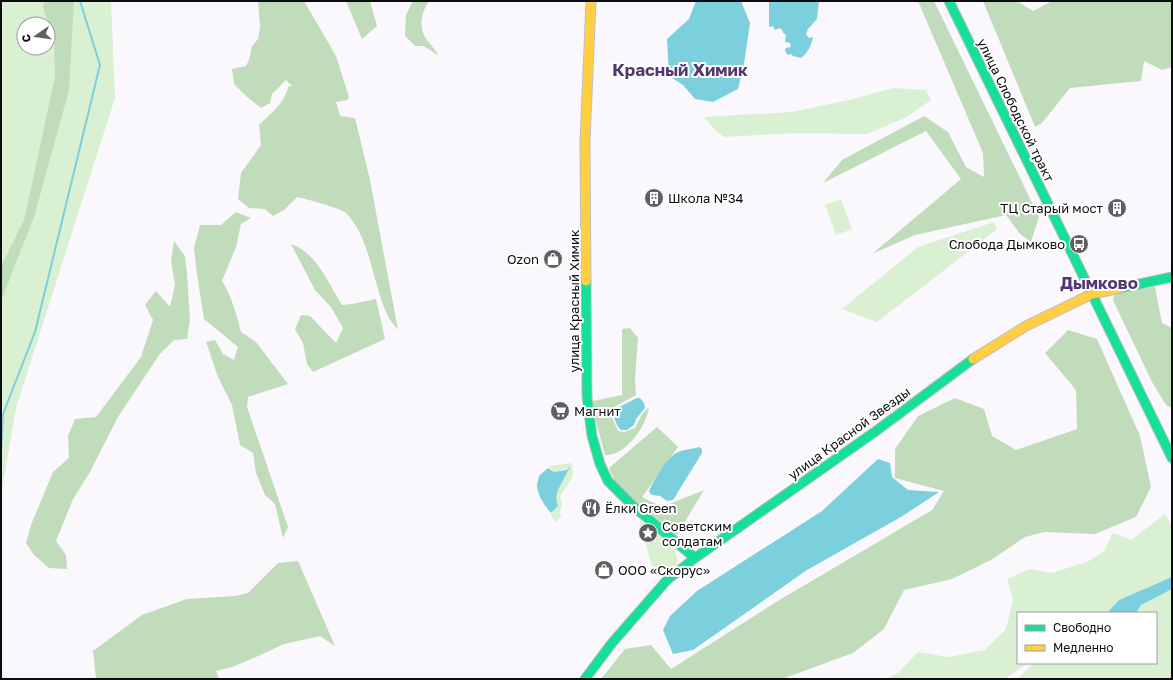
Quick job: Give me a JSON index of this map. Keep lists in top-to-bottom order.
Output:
{
  "streets": {
    "street": ["улица Слободской тракт", "улица Красный Химик", "улица Красной Звезды"]
  },
  "crossings": [
    ["улица Слободской тракт", "улица Красной Звезды"],
    ["улица Красный Химик", "улица Красной Звезды"]
  ],
  "districts": ["Красный Химик", "Дымково"],
  "places": {
    "building": ["Школа №34", "ТЦ Старый мост"],
    "bus stop": ["Слобода Дымково"],
    "shop": ["Ozon", "ООО «Скорус»"],
    "supermarket": ["Магнит"],
    "restaurant": ["Ёлки Green"],
    "place": ["Советским солдатам"]
  },
  "legend": ["Свободно", "Медленно"],
  "north": "left"
}
